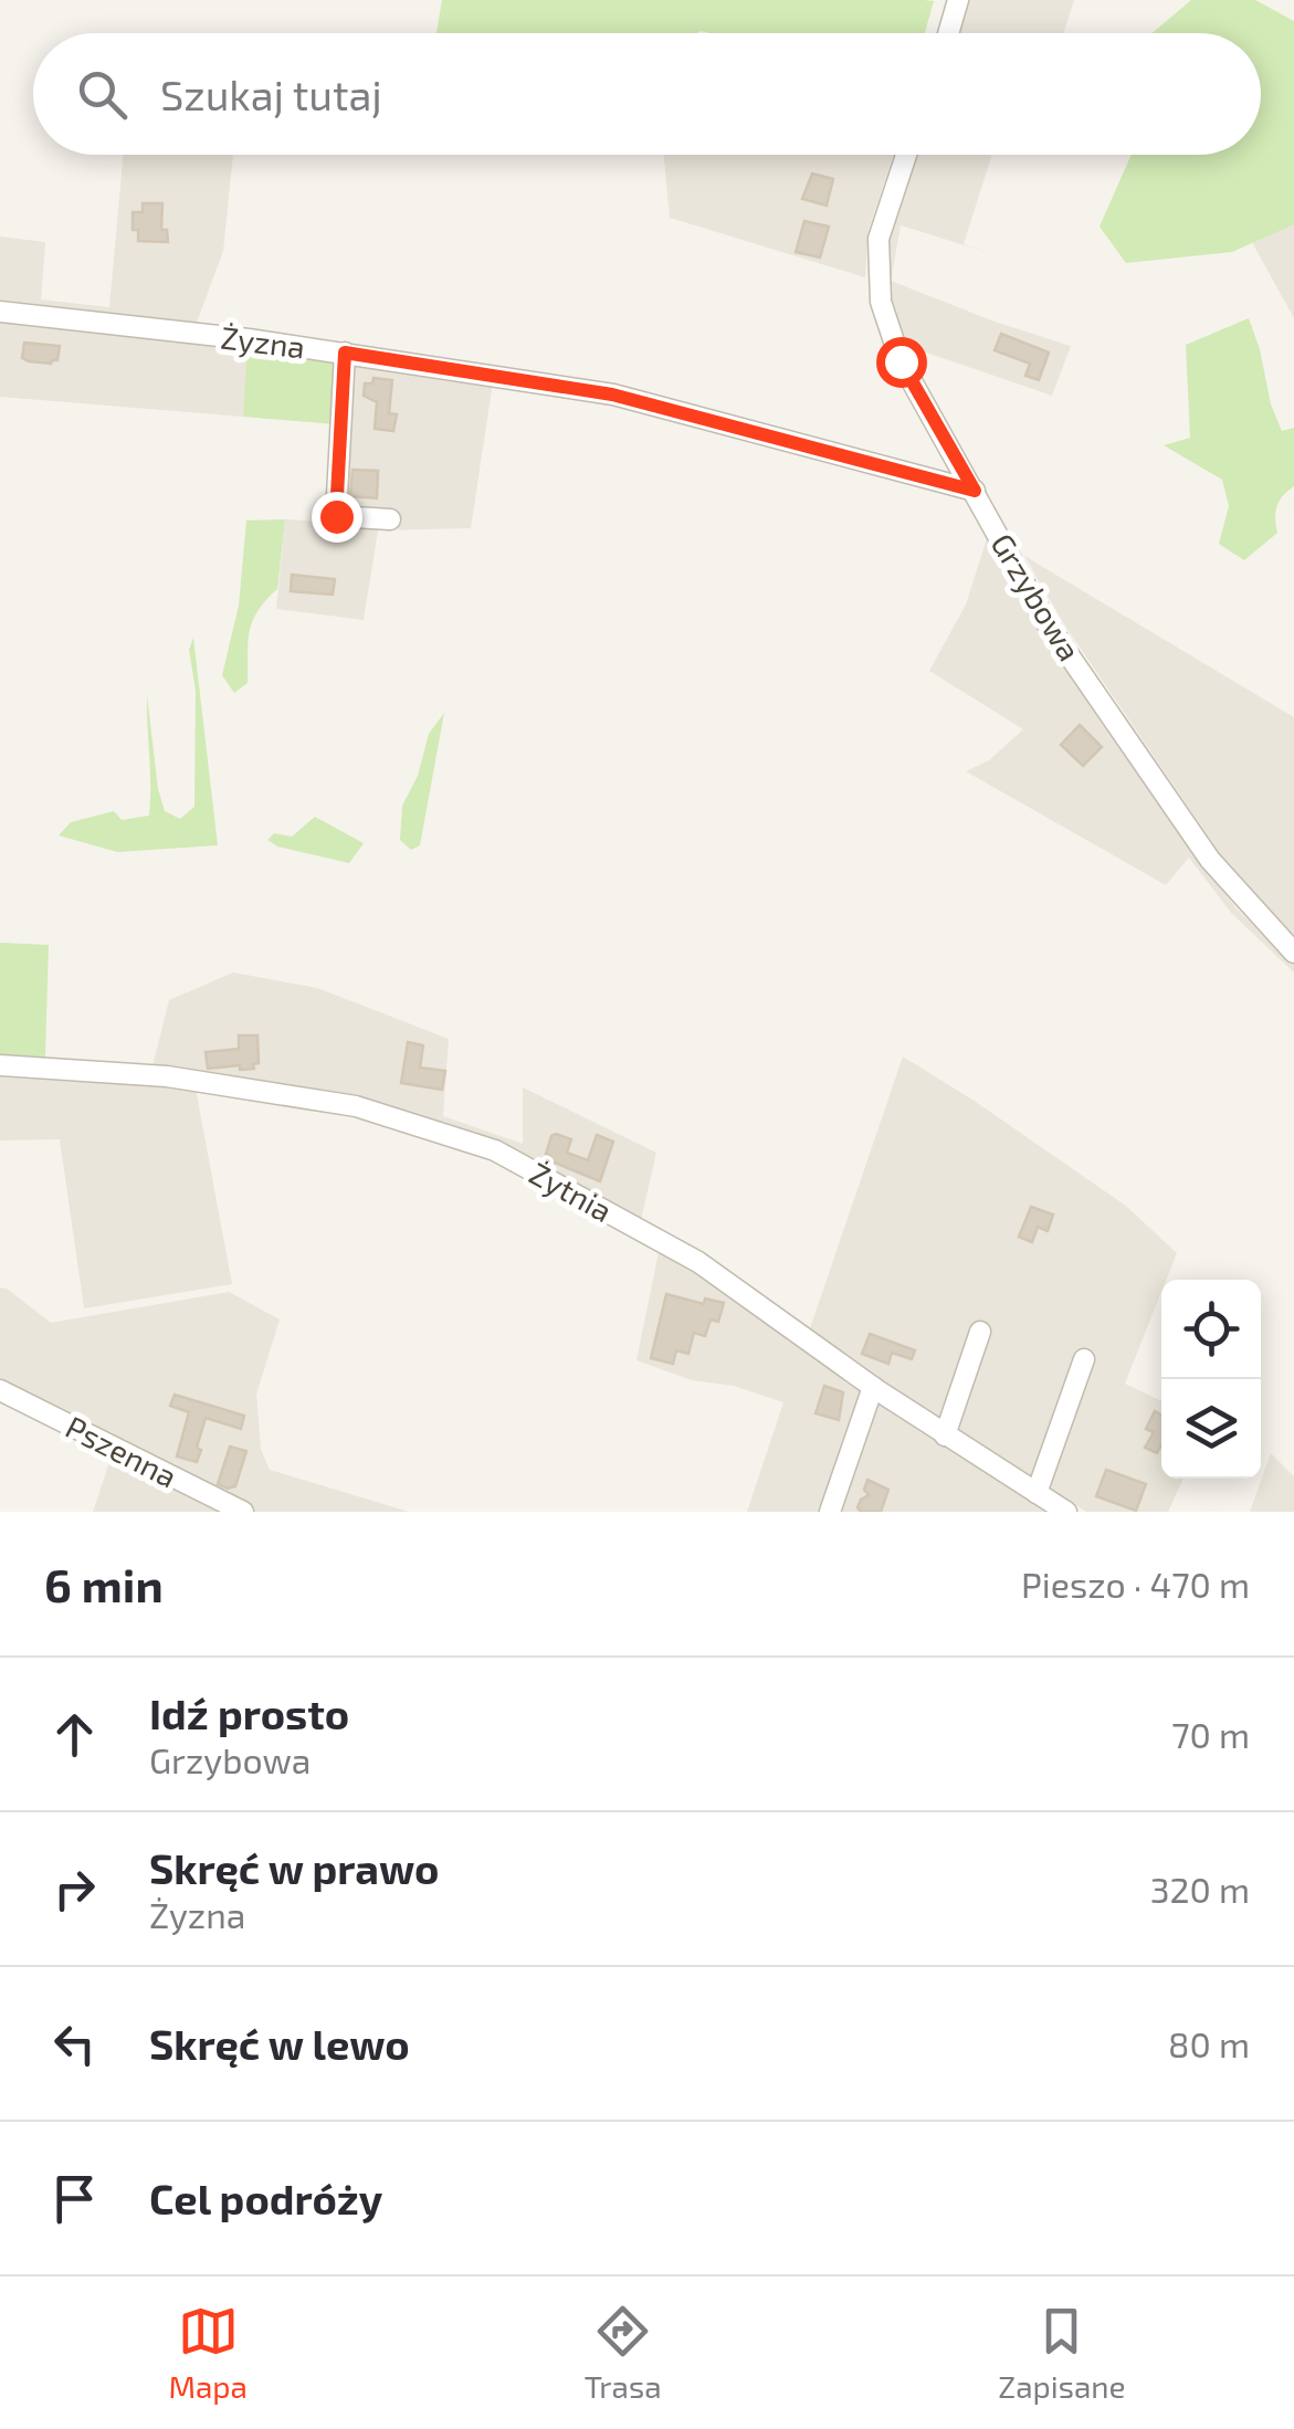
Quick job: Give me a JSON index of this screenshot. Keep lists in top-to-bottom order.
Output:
{
  "streets": {
    "street": [
      "Żyzna",
      "Grzybowa",
      "Żytnia",
      "Pszenna"
    ]
  },
  "crossings": [
    ["Żyzna", "Grzybowa"]
  ],
  "page": {
    "search": "Szukaj tutaj",
    "heading": ["6 min", "Pieszo · 470 m"],
    "list": [
      ["Idź prosto", "Grzybowa", "70 m"],
      ["Skręć w prawo", "Żyzna", "320 m"],
      ["Skręć w lewo", "80 m"],
      "Cel podróży"
    ],
    "nav": ["Mapa", "Trasa", "Zapisane"]
  }
}
